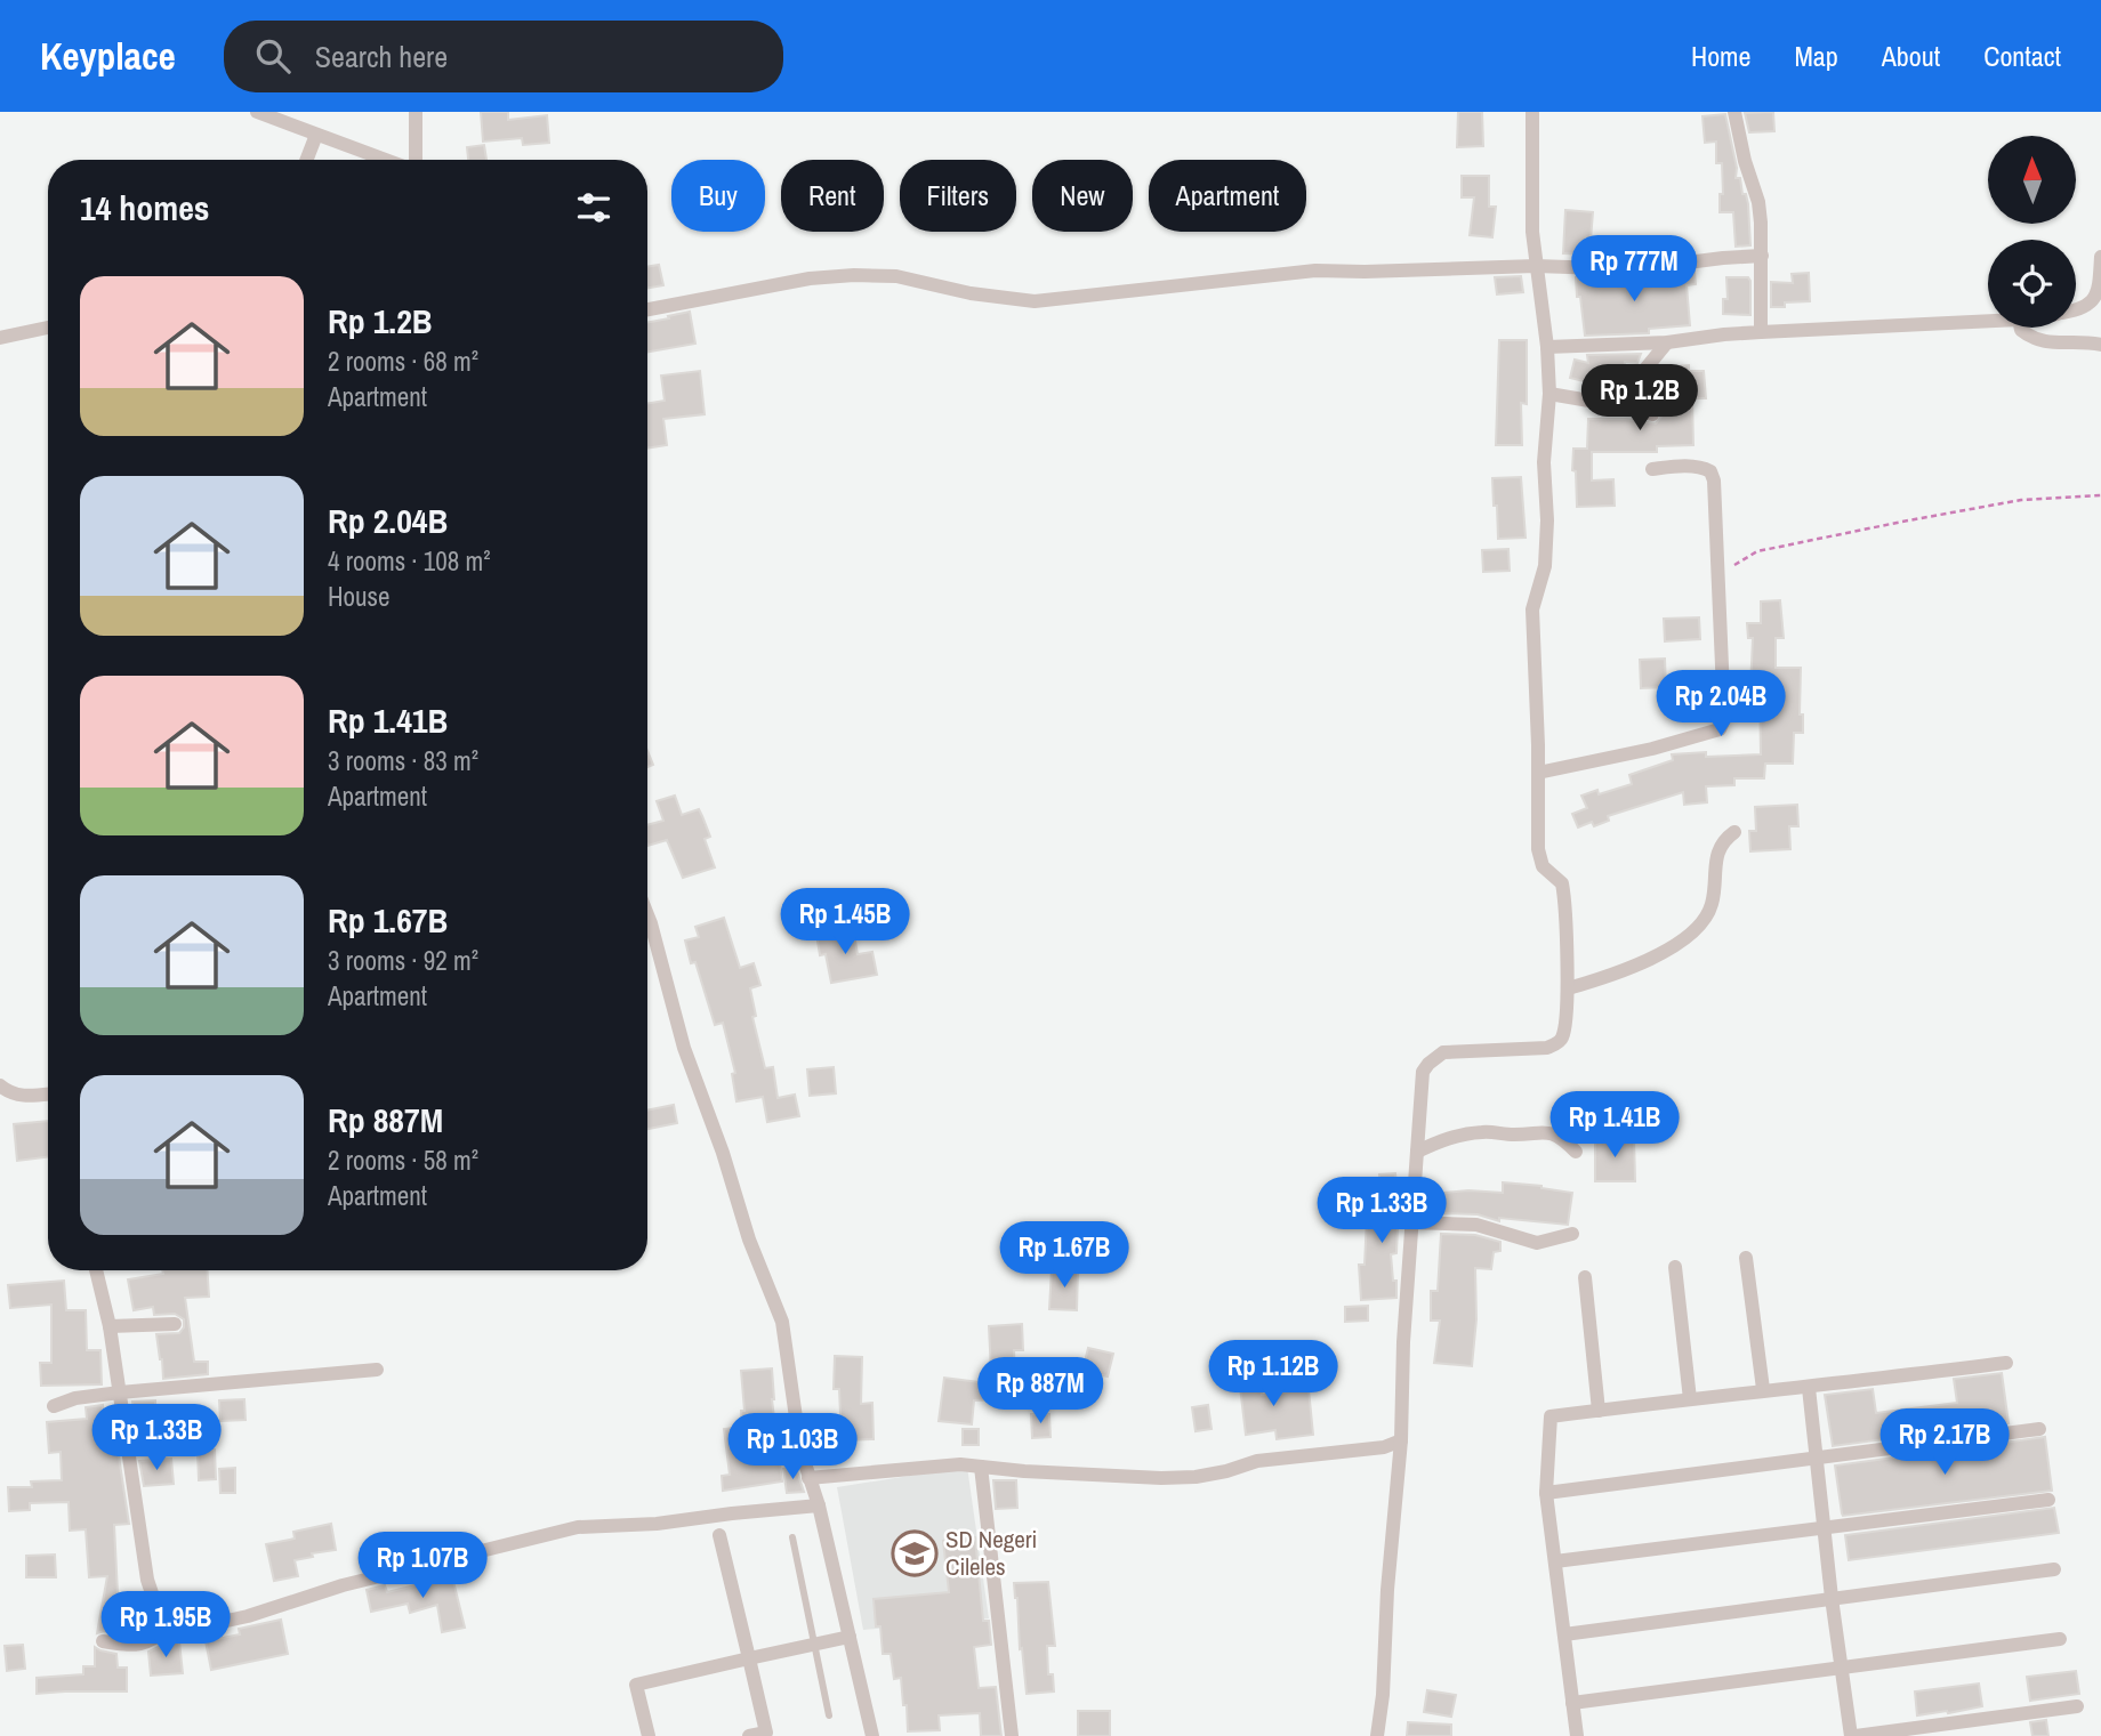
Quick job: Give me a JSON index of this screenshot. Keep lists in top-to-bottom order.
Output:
{
  "places": {
    "school or university": ["SD Negeri Cileles"]
  },
  "north": "top",
  "page": {
    "header": "Keyplace",
    "search": "Search here",
    "nav": [
      "Home",
      "Map",
      "About",
      "Contact"
    ],
    "chip": [
      "Buy",
      "Rent",
      "Filters",
      "New",
      "Apartment"
    ],
    "heading": "14 homes",
    "price": [
      "Rp 777M",
      "Rp 1.2B",
      "Rp 2.04B",
      "Rp 1.45B",
      "Rp 1.41B",
      "Rp 1.33B",
      "Rp 1.67B",
      "Rp 1.12B",
      "Rp 887M",
      "Rp 1.33B",
      "Rp 2.17B",
      "Rp 1.03B",
      "Rp 1.07B",
      "Rp 1.95B"
    ],
    "list": [
      {
        "name": "Rp 1.2B",
        "note": "2 rooms · 68 m² · Apartment"
      },
      {
        "name": "Rp 2.04B",
        "note": "4 rooms · 108 m² · House"
      },
      {
        "name": "Rp 1.41B",
        "note": "3 rooms · 83 m² · Apartment"
      },
      {
        "name": "Rp 1.67B",
        "note": "3 rooms · 92 m² · Apartment"
      },
      {
        "name": "Rp 887M",
        "note": "2 rooms · 58 m² · Apartment"
      }
    ]
  }
}
